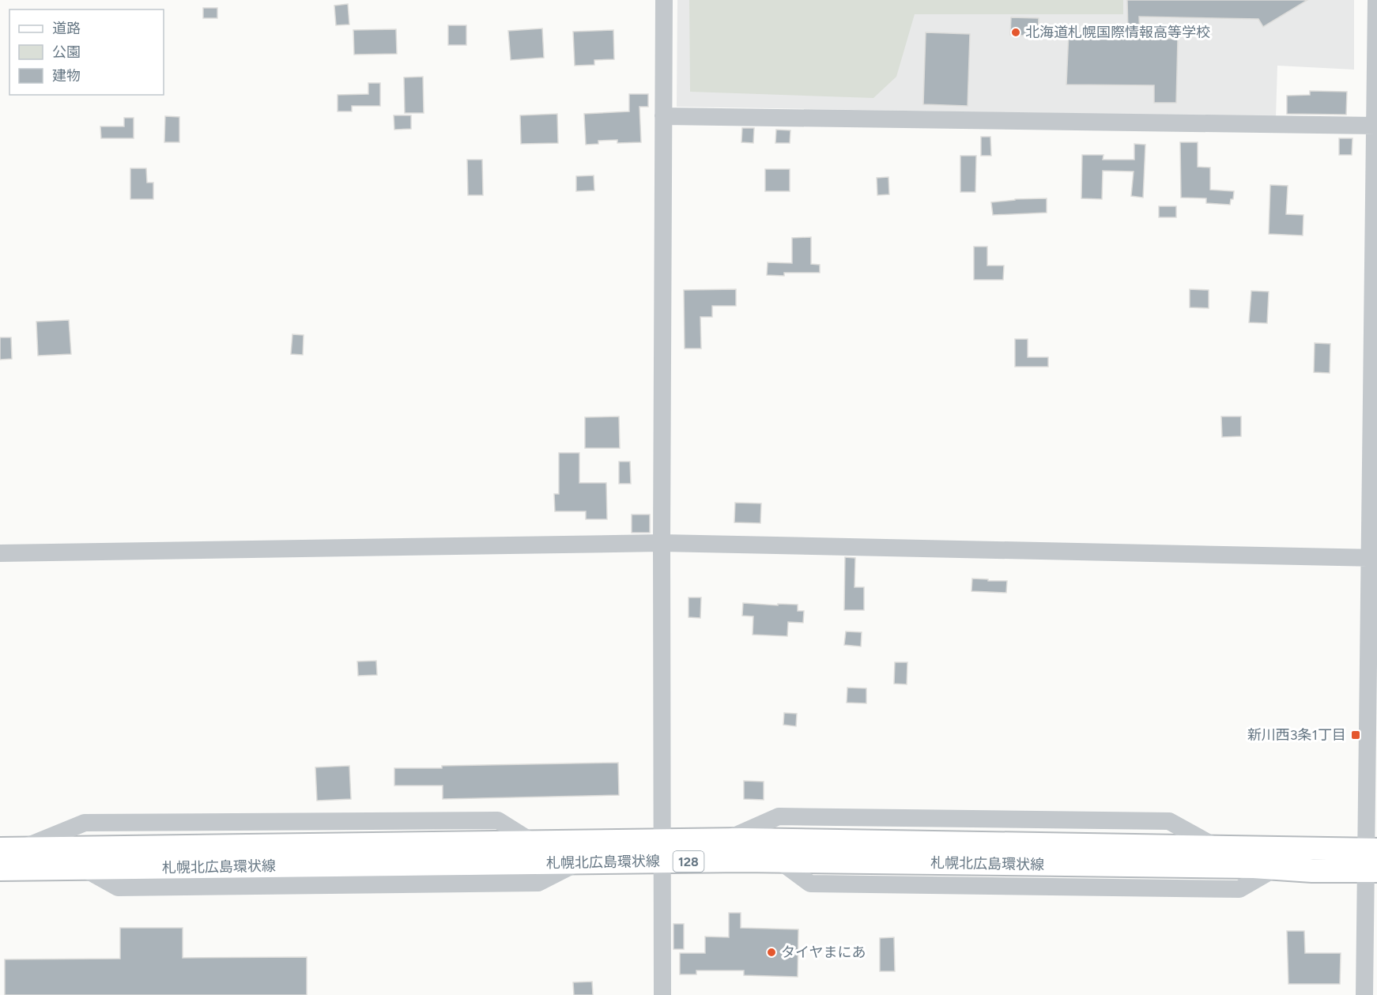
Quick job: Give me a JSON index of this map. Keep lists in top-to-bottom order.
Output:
{
  "streets": {
    "main road": ["128", "札幌北広島環状線"]
  },
  "places": {
    "other": ["北海道札幌国際情報高等学校", "タイヤまにあ"],
    "transit": ["新川西3条1丁目"]
  },
  "legend": ["道路", "公園", "建物"]
}
